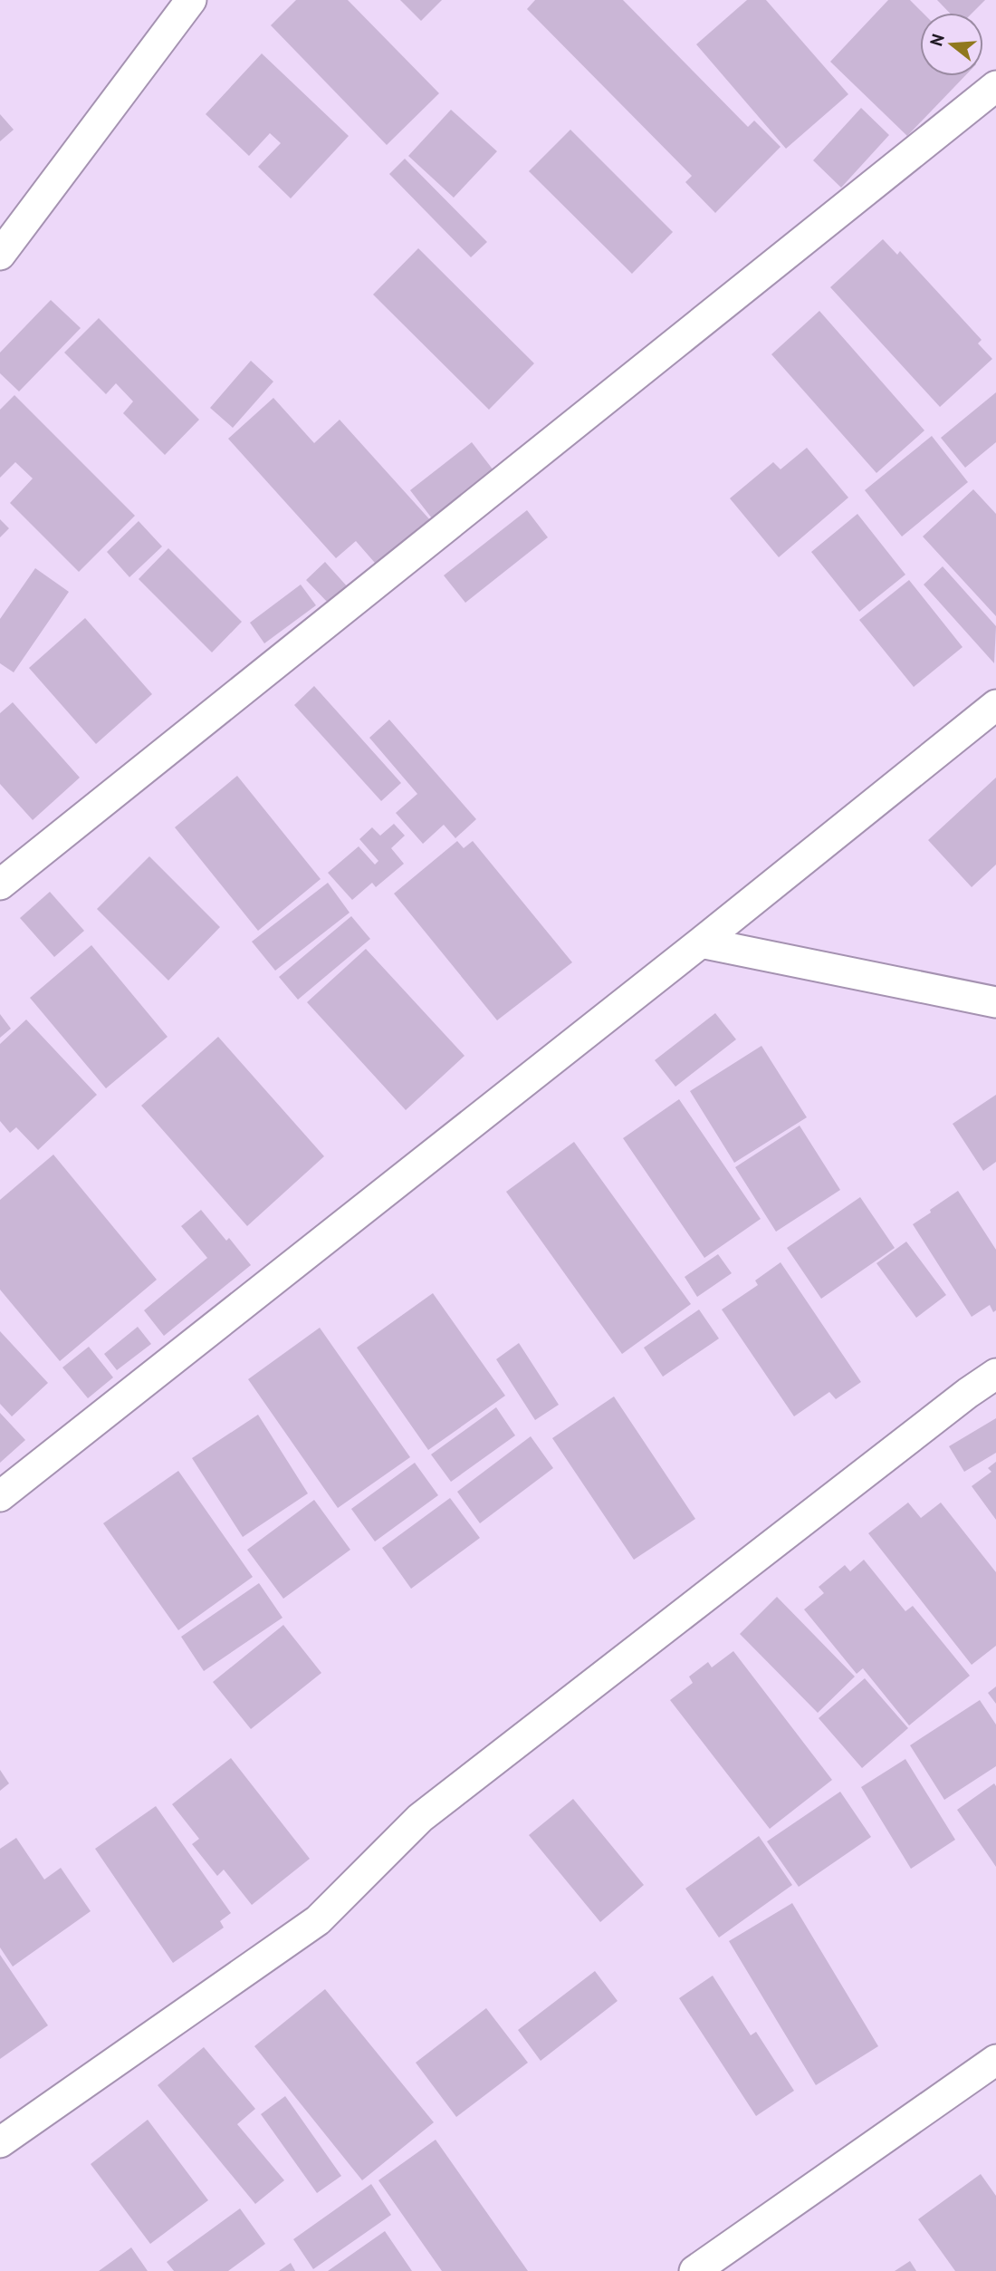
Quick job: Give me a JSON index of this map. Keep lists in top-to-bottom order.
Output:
{
  "north": "left"
}
